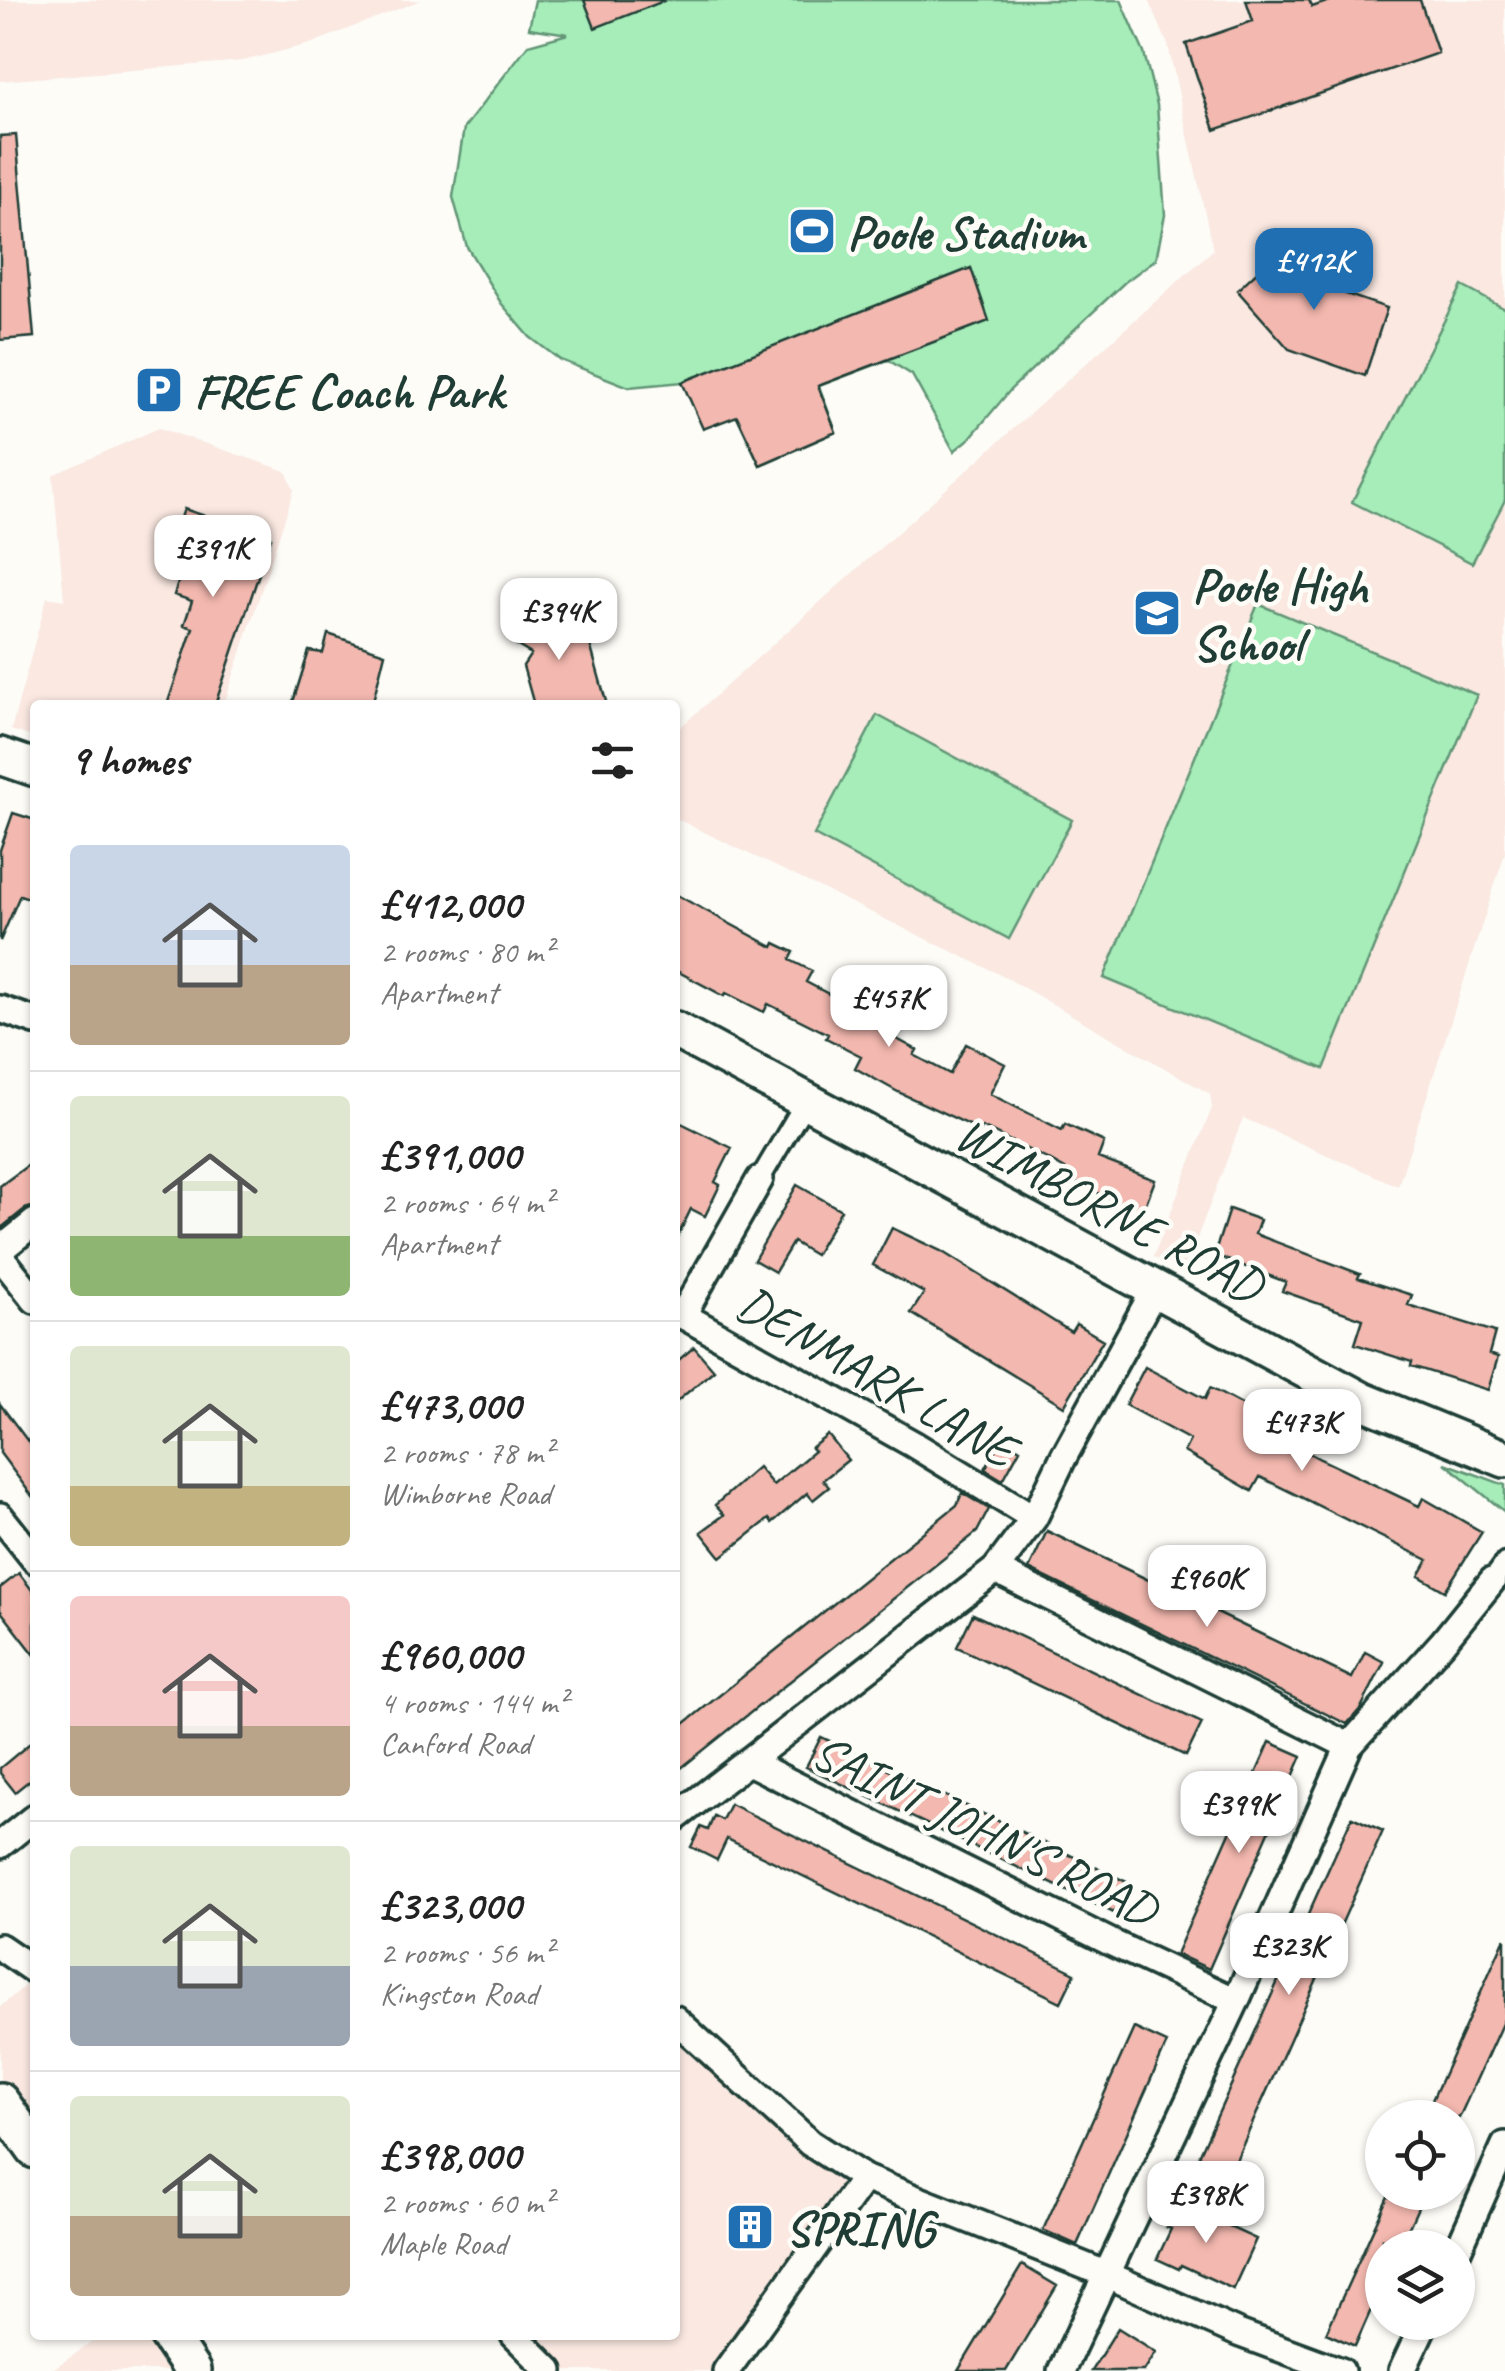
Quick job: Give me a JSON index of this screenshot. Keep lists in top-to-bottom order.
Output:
{
  "streets": {
    "main road": ["WIMBORNE ROAD"],
    "street": ["DENMARK LANE", "SAINT JOHN'S ROAD"]
  },
  "places": {
    "sports": ["Poole Stadium"],
    "parking": ["FREE Coach Park"],
    "school or university": ["Poole High School"],
    "building": ["SPRING"]
  },
  "page": {
    "price": [
      "£412K",
      "£391K",
      "£394K",
      "£457K",
      "£473K",
      "£960K",
      "£399K",
      "£323K",
      "£398K"
    ],
    "heading": "9 homes",
    "list": [
      {
        "name": "£412,000",
        "note": "2 rooms · 80 m² · Apartment"
      },
      {
        "name": "£391,000",
        "note": "2 rooms · 64 m² · Apartment"
      },
      {
        "name": "£473,000",
        "note": "2 rooms · 78 m² · Wimborne Road"
      },
      {
        "name": "£960,000",
        "note": "4 rooms · 144 m² · Canford Road"
      },
      {
        "name": "£323,000",
        "note": "2 rooms · 56 m² · Kingston Road"
      },
      {
        "name": "£398,000",
        "note": "2 rooms · 60 m² · Maple Road"
      }
    ]
  }
}
